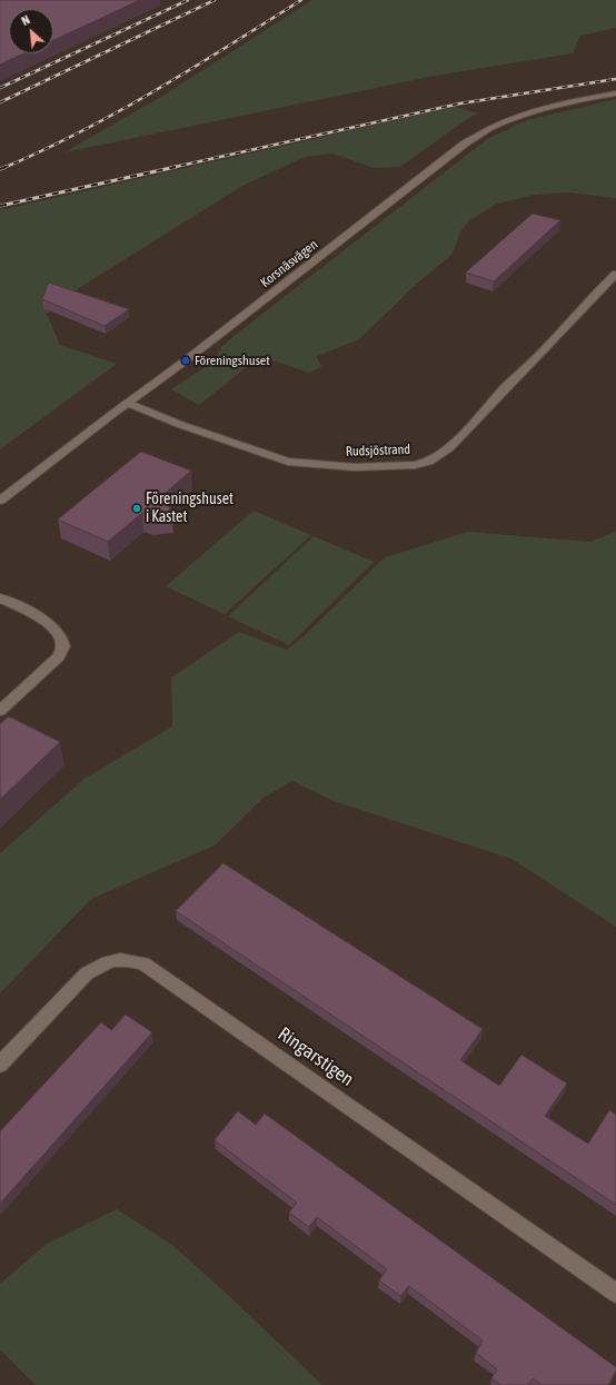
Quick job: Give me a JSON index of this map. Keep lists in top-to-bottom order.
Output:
{
  "streets": {
    "street": ["Korsnäsvägen", "Rudsjöstrand", "Ringarstigen"]
  },
  "crossings": [
    ["Korsnäsvägen", "Rudsjöstrand"]
  ],
  "places": ["Föreningshuset", "Föreningshuset i Kastet"],
  "north": "top left"
}
